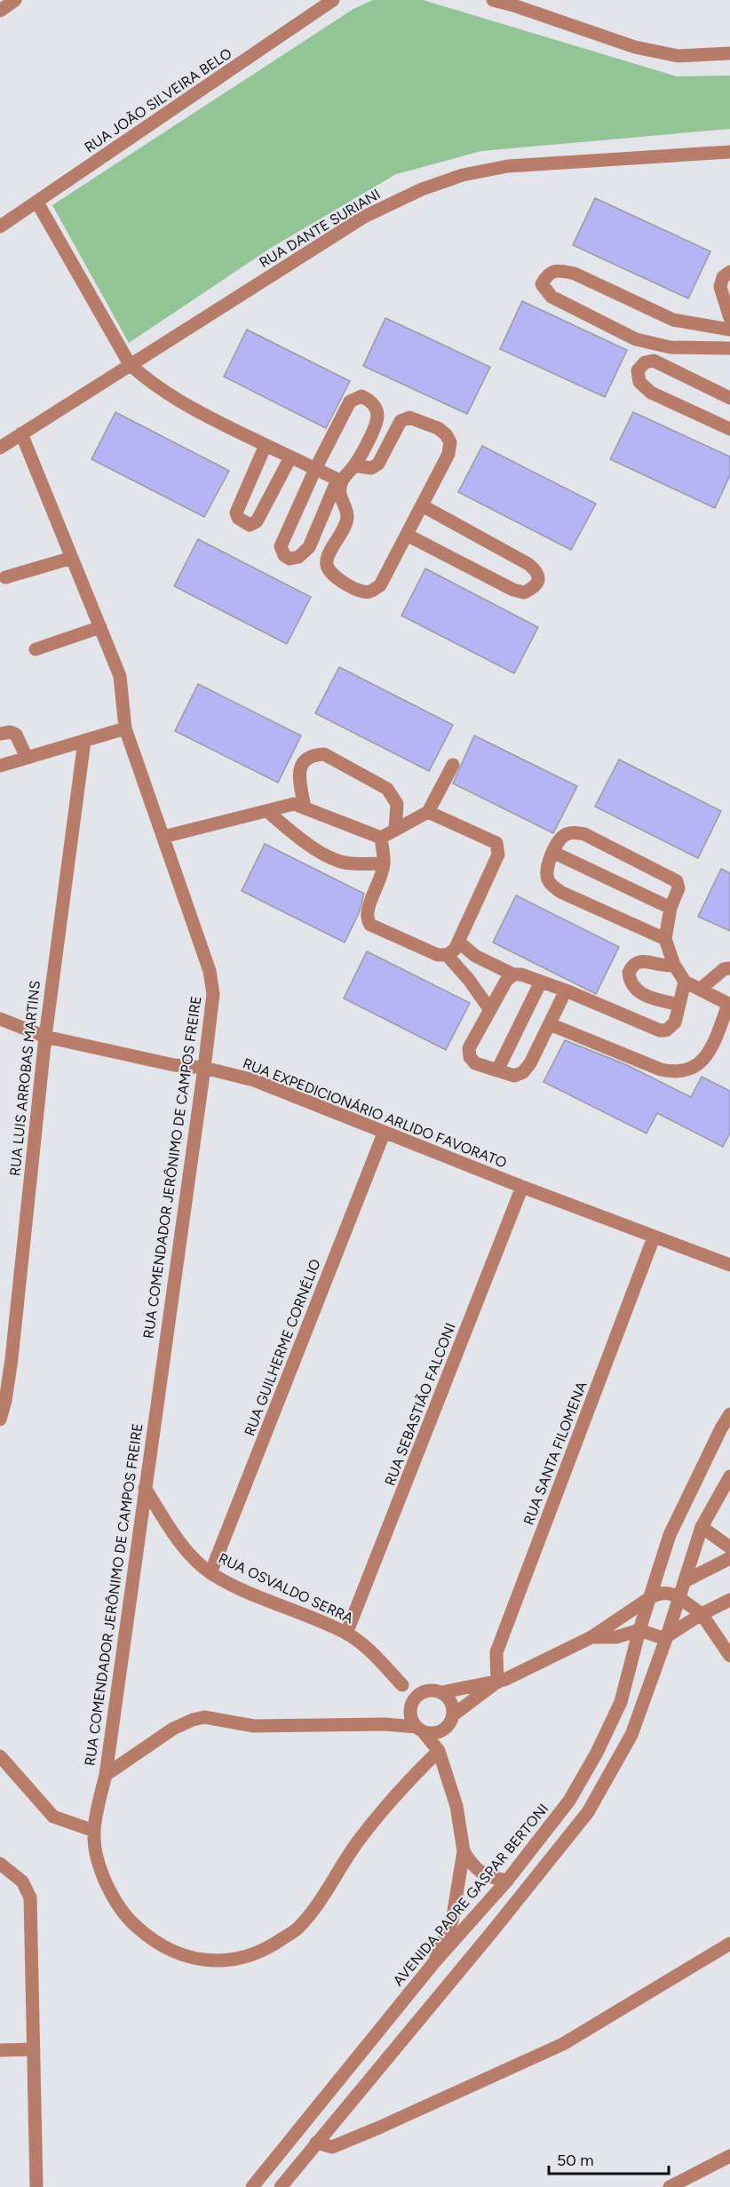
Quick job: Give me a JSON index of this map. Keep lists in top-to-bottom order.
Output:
{
  "streets": {
    "street": [
      "RUA JOÃO SILVEIRA BELO",
      "RUA DANTE SURIANI",
      "RUA LUIS ARROBAS MARTINS",
      "RUA EXPEDICIONÁRIO ARLIDO FAVORATO",
      "RUA COMENDADOR JERÔNIMO DE CAMPOS FREIRE",
      "RUA GUILHERME CORNÉLIO",
      "RUA SEBASTIÃO FALCONI",
      "RUA SANTA FILOMENA",
      "RUA OSVALDO SERRA",
      "AVENIDA PADRE GASPAR BERTONI"
    ]
  },
  "crossings": [
    ["RUA DANTE SURIANI", "RUA COMENDADOR JERÔNIMO DE CAMPOS FREIRE"],
    ["RUA LUIS ARROBAS MARTINS", "RUA EXPEDICIONÁRIO ARLIDO FAVORATO"],
    ["RUA EXPEDICIONÁRIO ARLIDO FAVORATO", "RUA COMENDADOR JERÔNIMO DE CAMPOS FREIRE"],
    ["RUA EXPEDICIONÁRIO ARLIDO FAVORATO", "RUA GUILHERME CORNÉLIO"],
    ["RUA EXPEDICIONÁRIO ARLIDO FAVORATO", "RUA SEBASTIÃO FALCONI"],
    ["RUA EXPEDICIONÁRIO ARLIDO FAVORATO", "RUA SANTA FILOMENA"],
    ["RUA COMENDADOR JERÔNIMO DE CAMPOS FREIRE", "RUA OSVALDO SERRA"],
    ["RUA GUILHERME CORNÉLIO", "RUA OSVALDO SERRA"],
    ["RUA SEBASTIÃO FALCONI", "RUA OSVALDO SERRA"]
  ],
  "scale_bar": "50 m"
}
